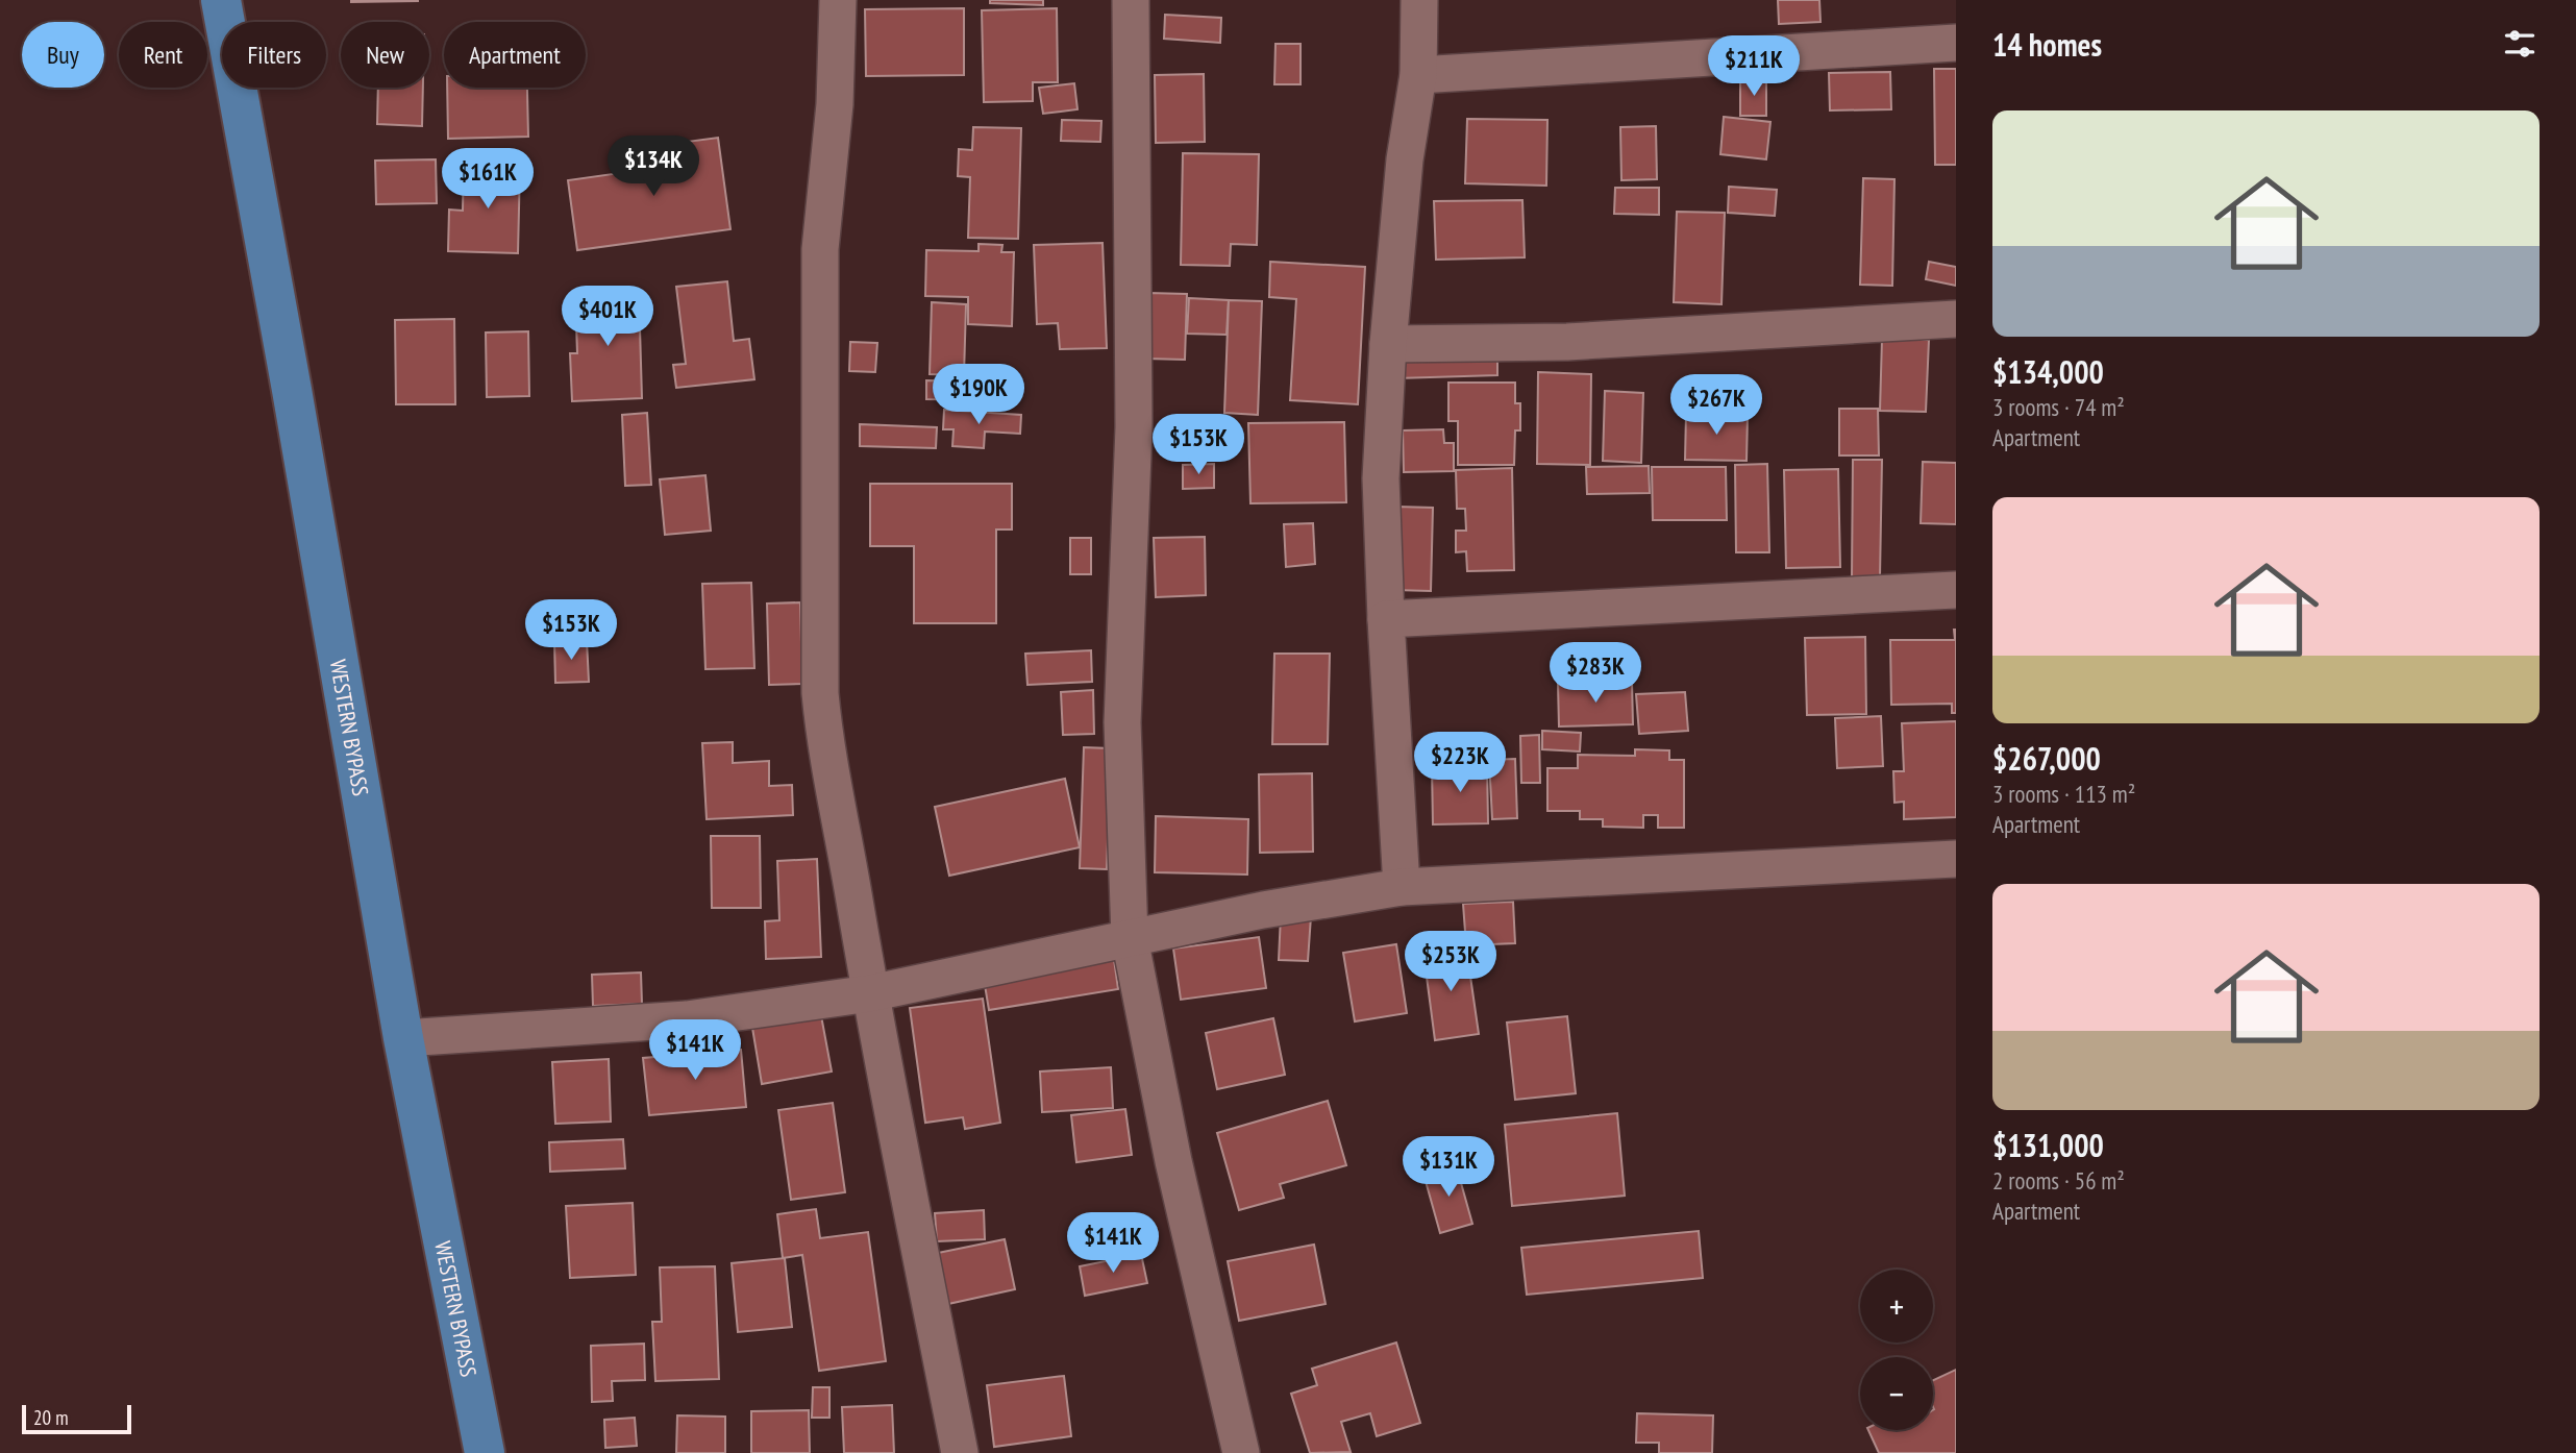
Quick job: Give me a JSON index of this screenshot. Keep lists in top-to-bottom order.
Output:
{
  "streets": {
    "main road": ["WESTERN BYPASS"]
  },
  "scale_bar": "20 m",
  "page": {
    "heading": "14 homes",
    "chip": [
      "Buy",
      "Rent",
      "Filters",
      "New",
      "Apartment"
    ],
    "price": [
      "$211K",
      "$134K",
      "$161K",
      "$401K",
      "$190K",
      "$267K",
      "$153K",
      "$153K",
      "$283K",
      "$223K",
      "$253K",
      "$141K",
      "$131K",
      "$141K"
    ],
    "list": [
      {
        "name": "$134,000",
        "note": "3 rooms · 74 m² · Apartment"
      },
      {
        "name": "$267,000",
        "note": "3 rooms · 113 m² · Apartment"
      },
      {
        "name": "$131,000",
        "note": "2 rooms · 56 m² · Apartment"
      }
    ],
    "map_buttons": ["+", "−"],
    "scale": "20 m"
  }
}
